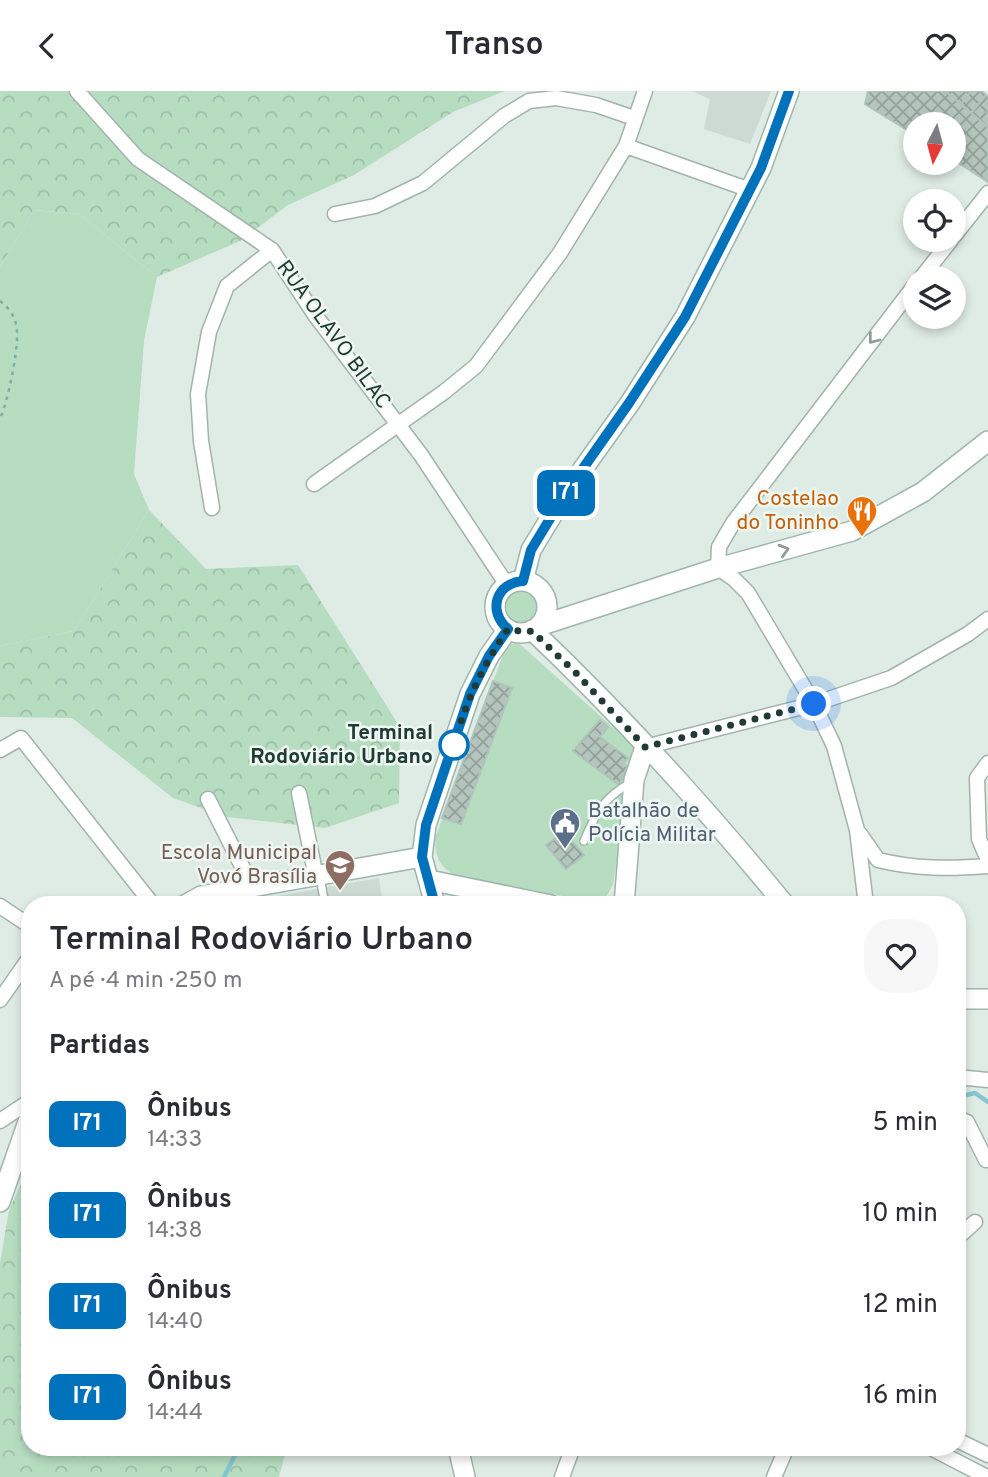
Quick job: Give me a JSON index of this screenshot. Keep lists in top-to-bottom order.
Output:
{
  "streets": {
    "street": ["RUA OLAVO BILAC"]
  },
  "places": {
    "restaurant": ["Costelao do Toninho"],
    "other": ["Terminal Rodoviário Urbano"],
    "public building": ["Batalhão de Polícia Militar"],
    "school or university": ["Escola Municipal Vovó Brasília"]
  },
  "lines": ["bus line I71"],
  "north": "bottom",
  "page": {
    "header": "Transo",
    "on_map": "I71",
    "heading": [
      ["Terminal Rodoviário Urbano", "A pé · 4 min · 250 m"],
      "Partidas"
    ],
    "list": [
      {
        "mark": "I71",
        "name": "Ônibus",
        "note": "14:33",
        "value": "5 min"
      },
      {
        "mark": "I71",
        "name": "Ônibus",
        "note": "14:38",
        "value": "10 min"
      },
      {
        "mark": "I71",
        "name": "Ônibus",
        "note": "14:40",
        "value": "12 min"
      },
      {
        "mark": "I71",
        "name": "Ônibus",
        "note": "14:44",
        "value": "16 min"
      }
    ]
  }
}
